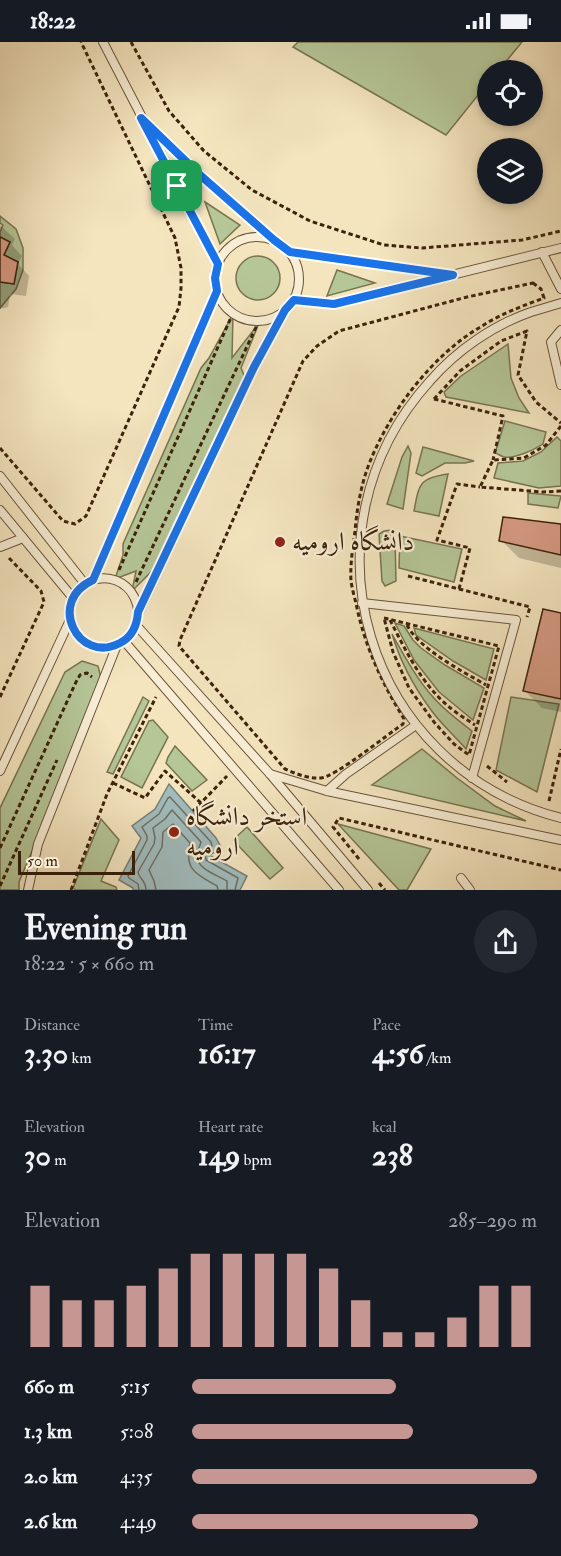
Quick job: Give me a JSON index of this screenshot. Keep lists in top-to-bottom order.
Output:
{
  "places": ["دانشگاه ارومیه", "استخر دانشگاه ارومیه"],
  "scale_bar": "50 m",
  "page": {
    "status": "18:22",
    "scale": "50 m",
    "heading": ["Evening run", "18:22 · 5 × 660 m"],
    "stats": [
      ["Distance", "3.30 km"],
      ["Time", "16:17"],
      ["Pace", "4:56 /km"],
      ["Elevation", "30 m"],
      ["Heart rate", "149 bpm"],
      ["kcal", "238"]
    ],
    "chart": ["Elevation", "285–290 m"],
    "list": [
      {
        "name": "660 m",
        "note": "5:15"
      },
      {
        "name": "1.3 km",
        "note": "5:08"
      },
      {
        "name": "2.0 km",
        "note": "4:35"
      },
      {
        "name": "2.6 km",
        "note": "4:49"
      }
    ]
  }
}
